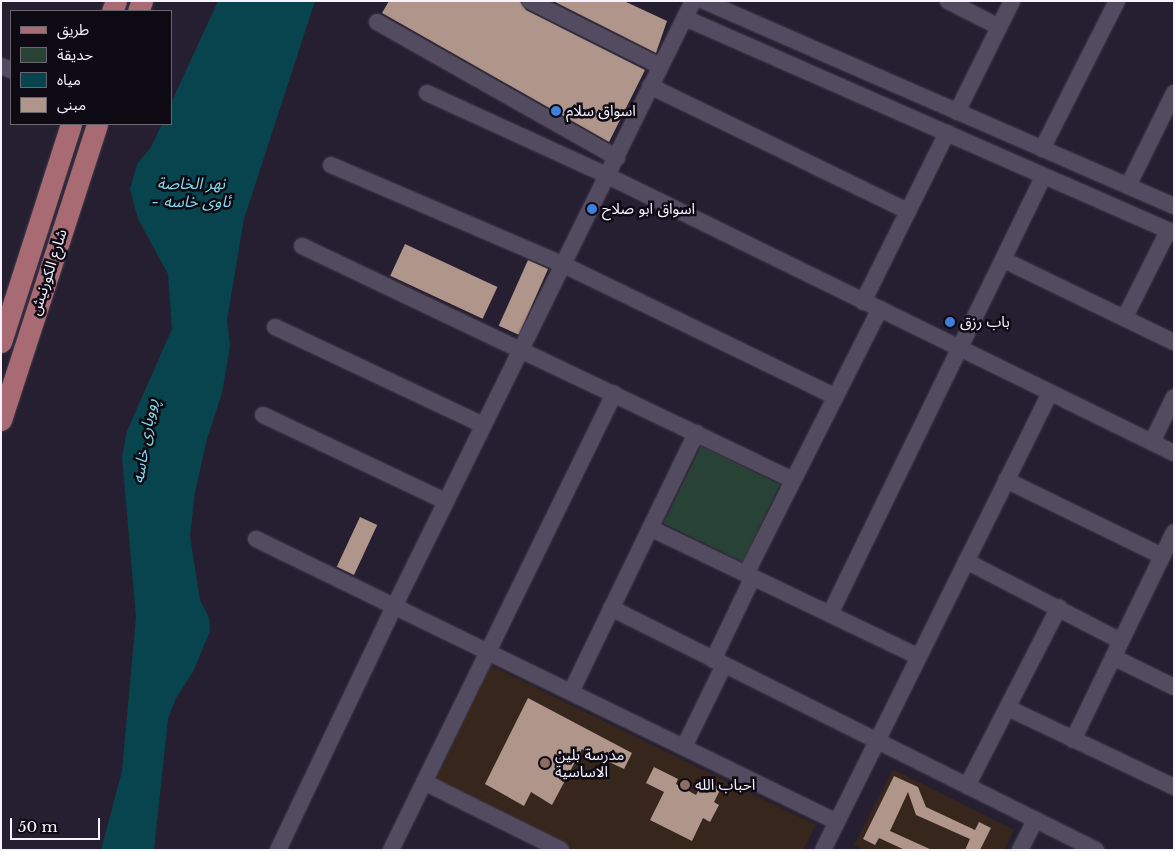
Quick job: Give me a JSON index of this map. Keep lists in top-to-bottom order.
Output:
{
  "streets": {
    "main road": ["شارع الكورنيش"]
  },
  "water": ["نهر الخاصة - ئاوی خاسە", "ڕووباری خاسە"],
  "places": [
    "اسواق سلام",
    "اسواق ابو صلاح",
    "باب رزق",
    "مدرسة بلين الاساسية",
    "احباب الله"
  ],
  "legend": [
    "طريق",
    "حديقة",
    "مياه",
    "مبنى"
  ],
  "scale_bar": "50 m"
}
